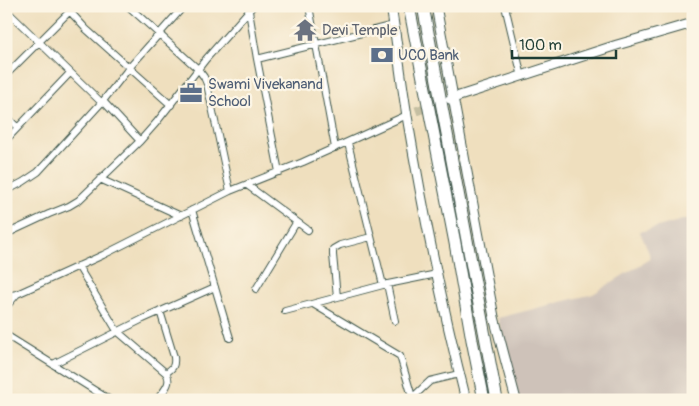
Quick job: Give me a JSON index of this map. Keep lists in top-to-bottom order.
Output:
{
  "places": {
    "temple": ["Devi Temple"],
    "bank": ["UCO Bank"],
    "office": ["Swami Vivekanand School"]
  },
  "scale_bar": "100 m"
}
